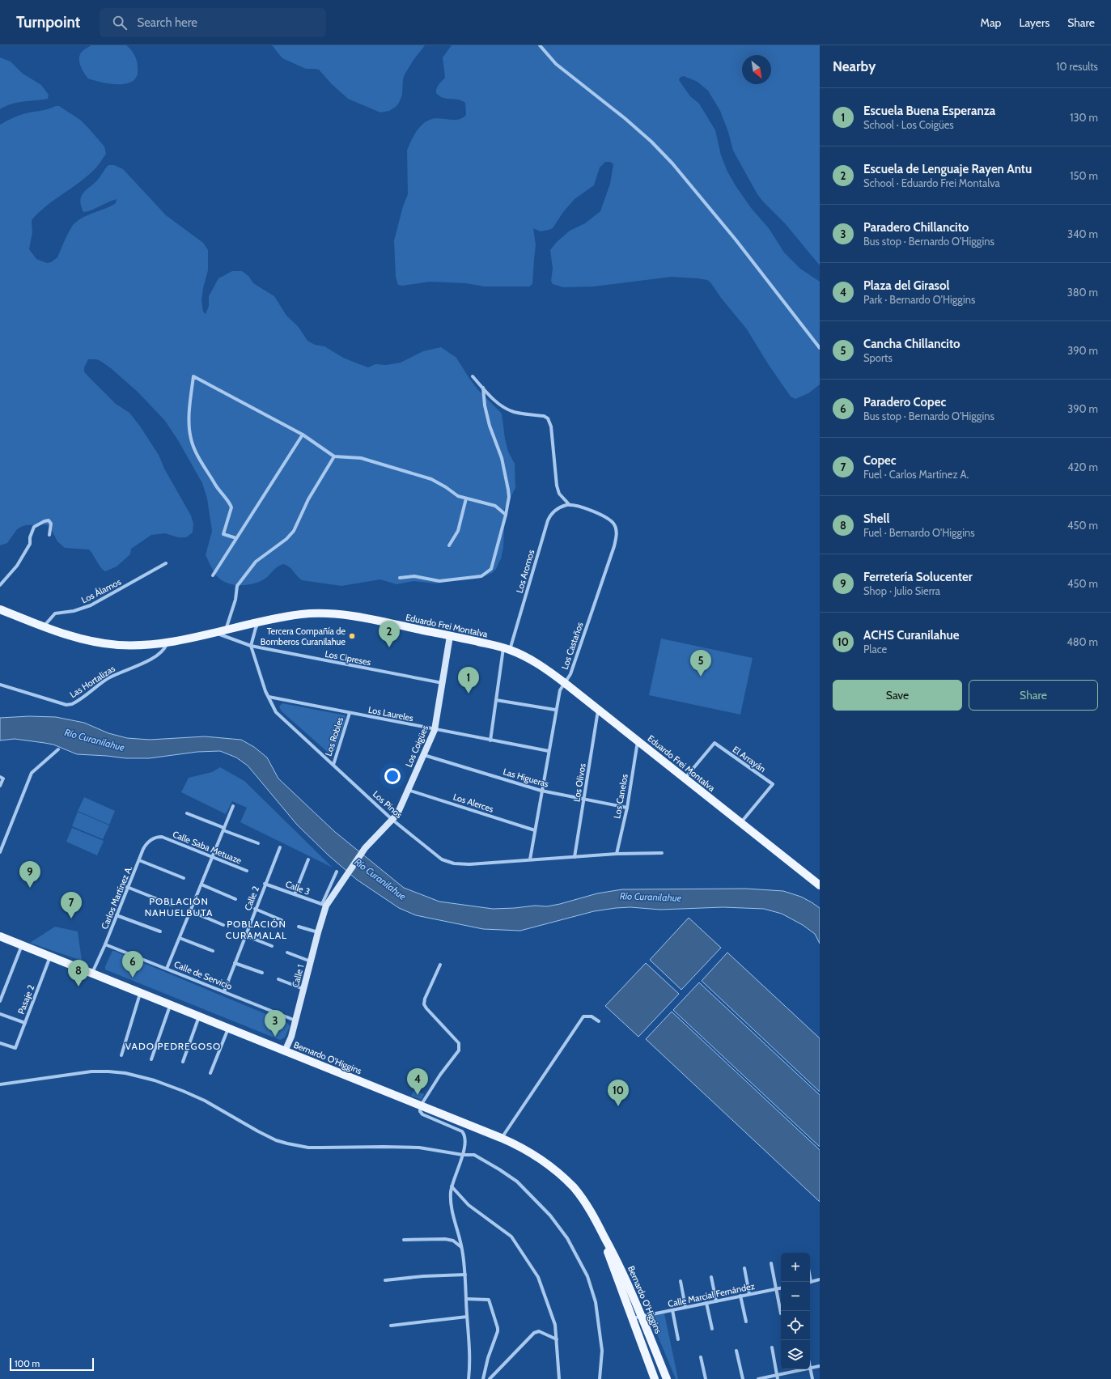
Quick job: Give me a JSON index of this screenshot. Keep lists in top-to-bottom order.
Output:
{
  "streets": {
    "main road": ["Eduardo Frei Montalva", "Bernardo O'Higgins"],
    "street": [
      "Los Aromos",
      "Los Álamos",
      "Los Castaños",
      "Los Cipreses",
      "Las Hortalizas",
      "Los Laureles",
      "Los Robles",
      "Los Coigües",
      "El Arrayán",
      "Las Higueras",
      "Los Olivos",
      "Los Canelos",
      "Los Alerces",
      "Los Pinos",
      "Calle Saba Metuaze",
      "Calle 3",
      "Carlos Martínez A.",
      "Calle 2",
      "Calle de Servicio",
      "Calle 1",
      "Pasaje 2",
      "Calle Marcial Fernández"
    ]
  },
  "crossings": [
    ["Los Aromos", "Eduardo Frei Montalva"],
    ["Los Aromos", "Los Castaños"],
    ["Los Aromos", "Los Laureles"],
    ["Los Álamos", "Eduardo Frei Montalva"],
    ["Eduardo Frei Montalva", "Los Castaños"],
    ["Eduardo Frei Montalva", "Las Hortalizas"],
    ["Eduardo Frei Montalva", "Los Coigües"],
    ["Eduardo Frei Montalva", "El Arrayán"],
    ["Eduardo Frei Montalva", "Los Olivos"],
    ["Eduardo Frei Montalva", "Los Canelos"],
    ["Los Castaños", "Los Laureles"],
    ["Los Castaños", "Las Higueras"],
    ["Los Castaños", "Los Alerces"],
    ["Los Castaños", "Los Pinos"],
    ["Los Cipreses", "Los Coigües"],
    ["Los Cipreses", "Los Pinos"],
    ["Los Laureles", "Los Robles"],
    ["Los Laureles", "Los Coigües"],
    ["Los Laureles", "Los Pinos"],
    ["Los Robles", "Los Pinos"],
    ["Los Coigües", "Las Higueras"],
    ["Los Coigües", "Los Alerces"],
    ["Los Coigües", "Los Pinos"],
    ["Los Coigües", "Calle 1"],
    ["Las Higueras", "Los Olivos"],
    ["Las Higueras", "Los Canelos"],
    ["Los Olivos", "Los Pinos"],
    ["Los Canelos", "Los Pinos"],
    ["Calle Saba Metuaze", "Carlos Martínez A."],
    ["Calle 3", "Calle 2"],
    ["Calle 3", "Calle 1"],
    ["Carlos Martínez A.", "Calle de Servicio"],
    ["Carlos Martínez A.", "Bernardo O'Higgins"],
    ["Calle 2", "Calle de Servicio"],
    ["Calle de Servicio", "Calle 1"],
    ["Calle 1", "Bernardo O'Higgins"],
    ["Pasaje 2", "Bernardo O'Higgins"],
    ["Bernardo O'Higgins", "Calle Marcial Fernández"]
  ],
  "districts": ["POBLACIÓN NAHUELBUTA", "POBLACIÓN CURAMALAL", "VADO PEDREGOSO"],
  "water": ["Río Curanilahue"],
  "places": ["Tercera Compañía de Bomberos Curanilahue"],
  "scale_bar": "100 m",
  "north": "bottom right",
  "page": {
    "header": "Turnpoint",
    "search": "Search here",
    "nav": ["Map", "Layers", "Share"],
    "heading": ["Nearby", "10 results"],
    "list": [
      {
        "mark": "1",
        "name": "Escuela Buena Esperanza",
        "note": "School · Los Coigües",
        "value": "130 m"
      },
      {
        "mark": "2",
        "name": "Escuela de Lenguaje Rayen Antu",
        "note": "School · Eduardo Frei Montalva",
        "value": "150 m"
      },
      {
        "mark": "3",
        "name": "Paradero Chillancito",
        "note": "Bus stop · Bernardo O'Higgins",
        "value": "340 m"
      },
      {
        "mark": "4",
        "name": "Plaza del Girasol",
        "note": "Park · Bernardo O'Higgins",
        "value": "380 m"
      },
      {
        "mark": "5",
        "name": "Cancha Chillancito",
        "note": "Sports",
        "value": "390 m"
      },
      {
        "mark": "6",
        "name": "Paradero Copec",
        "note": "Bus stop · Bernardo O'Higgins",
        "value": "390 m"
      },
      {
        "mark": "7",
        "name": "Copec",
        "note": "Fuel · Carlos Martínez A.",
        "value": "420 m"
      },
      {
        "mark": "8",
        "name": "Shell",
        "note": "Fuel · Bernardo O'Higgins",
        "value": "450 m"
      },
      {
        "mark": "9",
        "name": "Ferretería Solucenter",
        "note": "Shop · Julio Sierra",
        "value": "450 m"
      },
      {
        "mark": "10",
        "name": "ACHS Curanilahue",
        "note": "Place",
        "value": "480 m"
      }
    ],
    "pins": [
      "2",
      "5",
      "1",
      "9",
      "7",
      "6",
      "8",
      "3",
      "4",
      "10"
    ],
    "buttons": ["Save", "Share"],
    "map_buttons": ["+", "−"],
    "scale": "100 m"
  }
}
